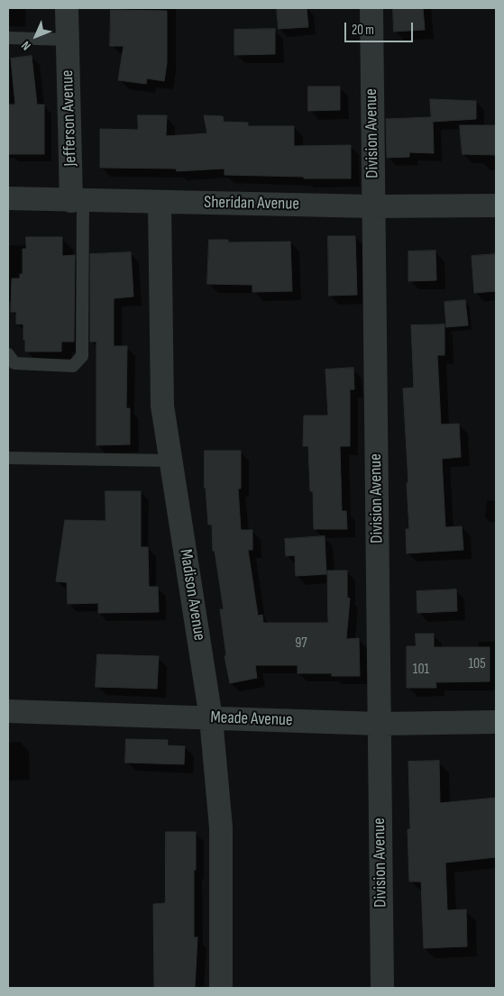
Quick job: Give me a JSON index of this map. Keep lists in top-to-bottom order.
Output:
{
  "streets": {
    "street": [
      "Jefferson Avenue",
      "Division Avenue",
      "Sheridan Avenue",
      "Madison Avenue",
      "Meade Avenue"
    ]
  },
  "crossings": [
    ["Jefferson Avenue", "Sheridan Avenue"],
    ["Division Avenue", "Sheridan Avenue"],
    ["Division Avenue", "Meade Avenue"],
    ["Sheridan Avenue", "Madison Avenue"],
    ["Madison Avenue", "Meade Avenue"]
  ],
  "house_numbers": ["97", "105", "101"],
  "scale_bar": "20 m",
  "north": "bottom left"
}
